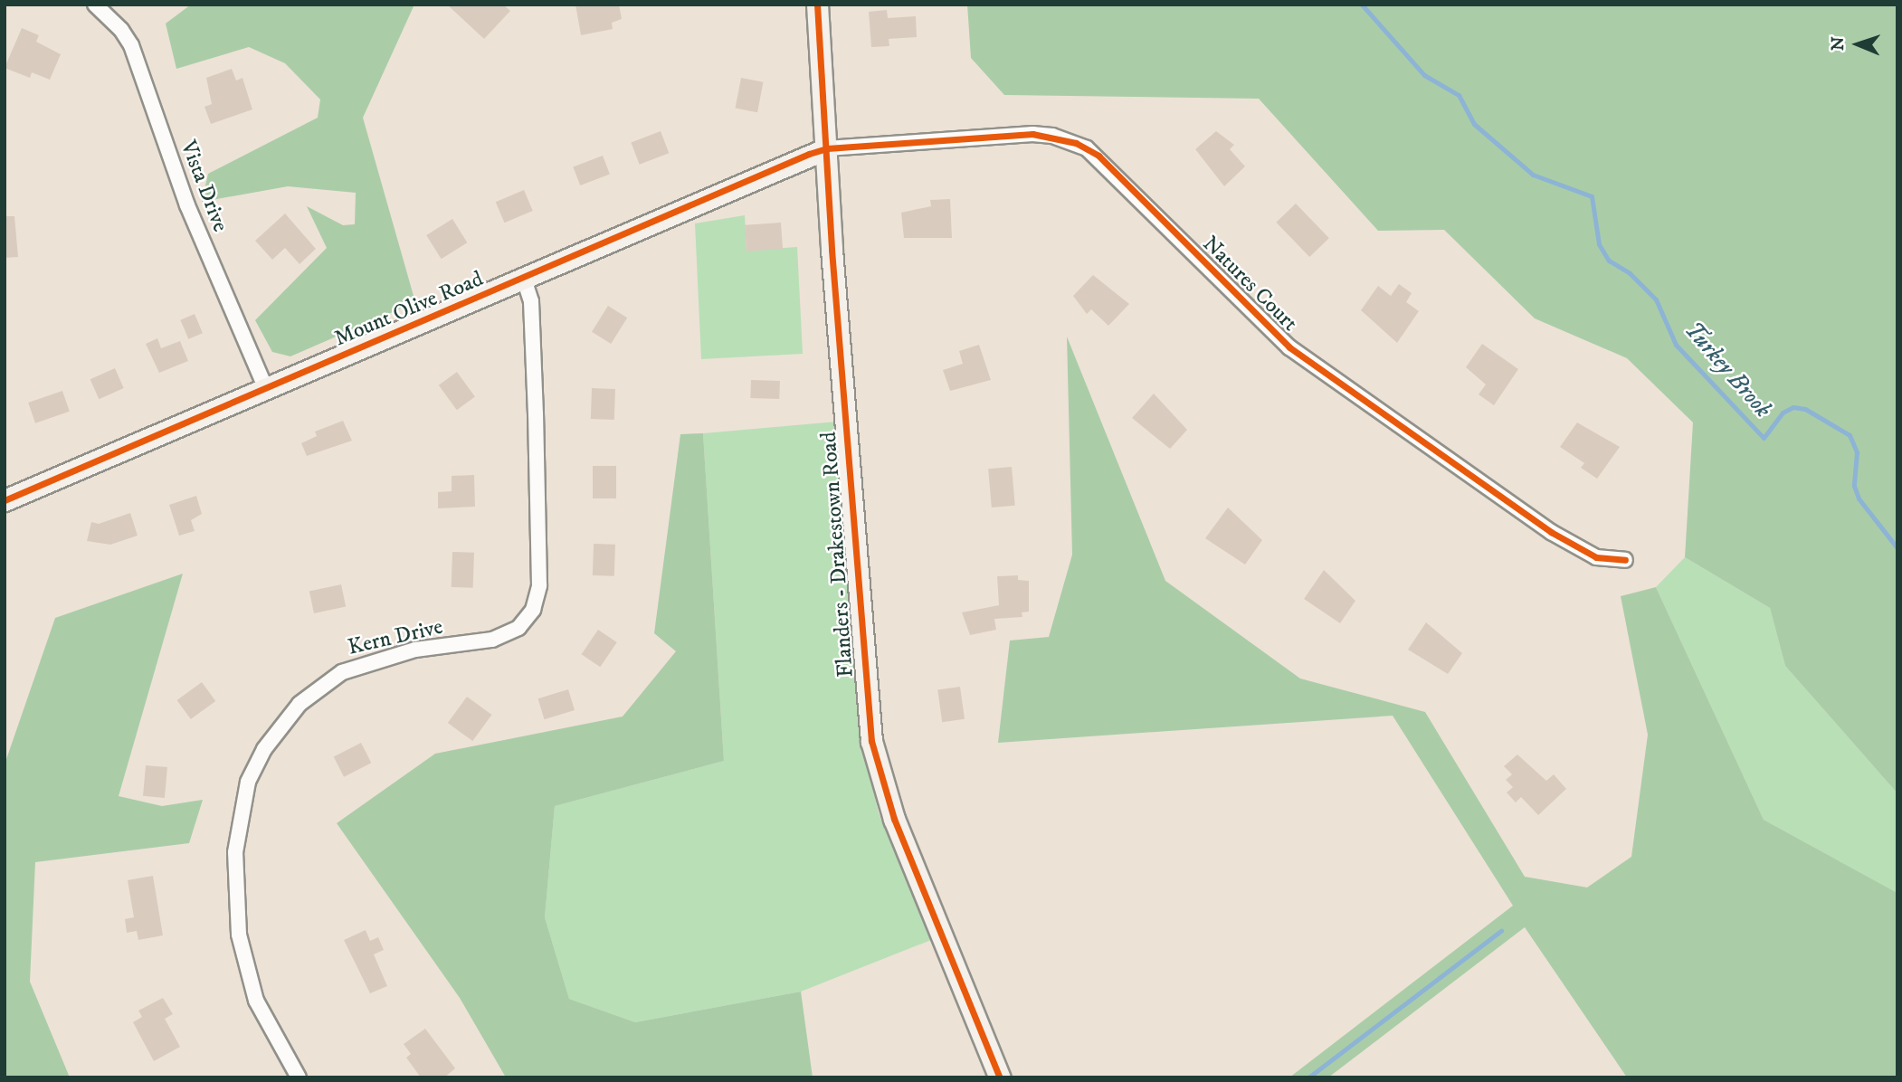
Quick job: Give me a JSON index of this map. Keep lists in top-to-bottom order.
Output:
{
  "streets": {
    "street": [
      "Vista Drive",
      "Natures Court",
      "Mount Olive Road",
      "Flanders - Drakestown Road",
      "Kern Drive"
    ]
  },
  "crossings": [
    ["Vista Drive", "Mount Olive Road"],
    ["Natures Court", "Mount Olive Road"],
    ["Natures Court", "Flanders - Drakestown Road"],
    ["Mount Olive Road", "Flanders - Drakestown Road"],
    ["Mount Olive Road", "Kern Drive"]
  ],
  "water": ["Turkey Brook"],
  "north": "left"
}
